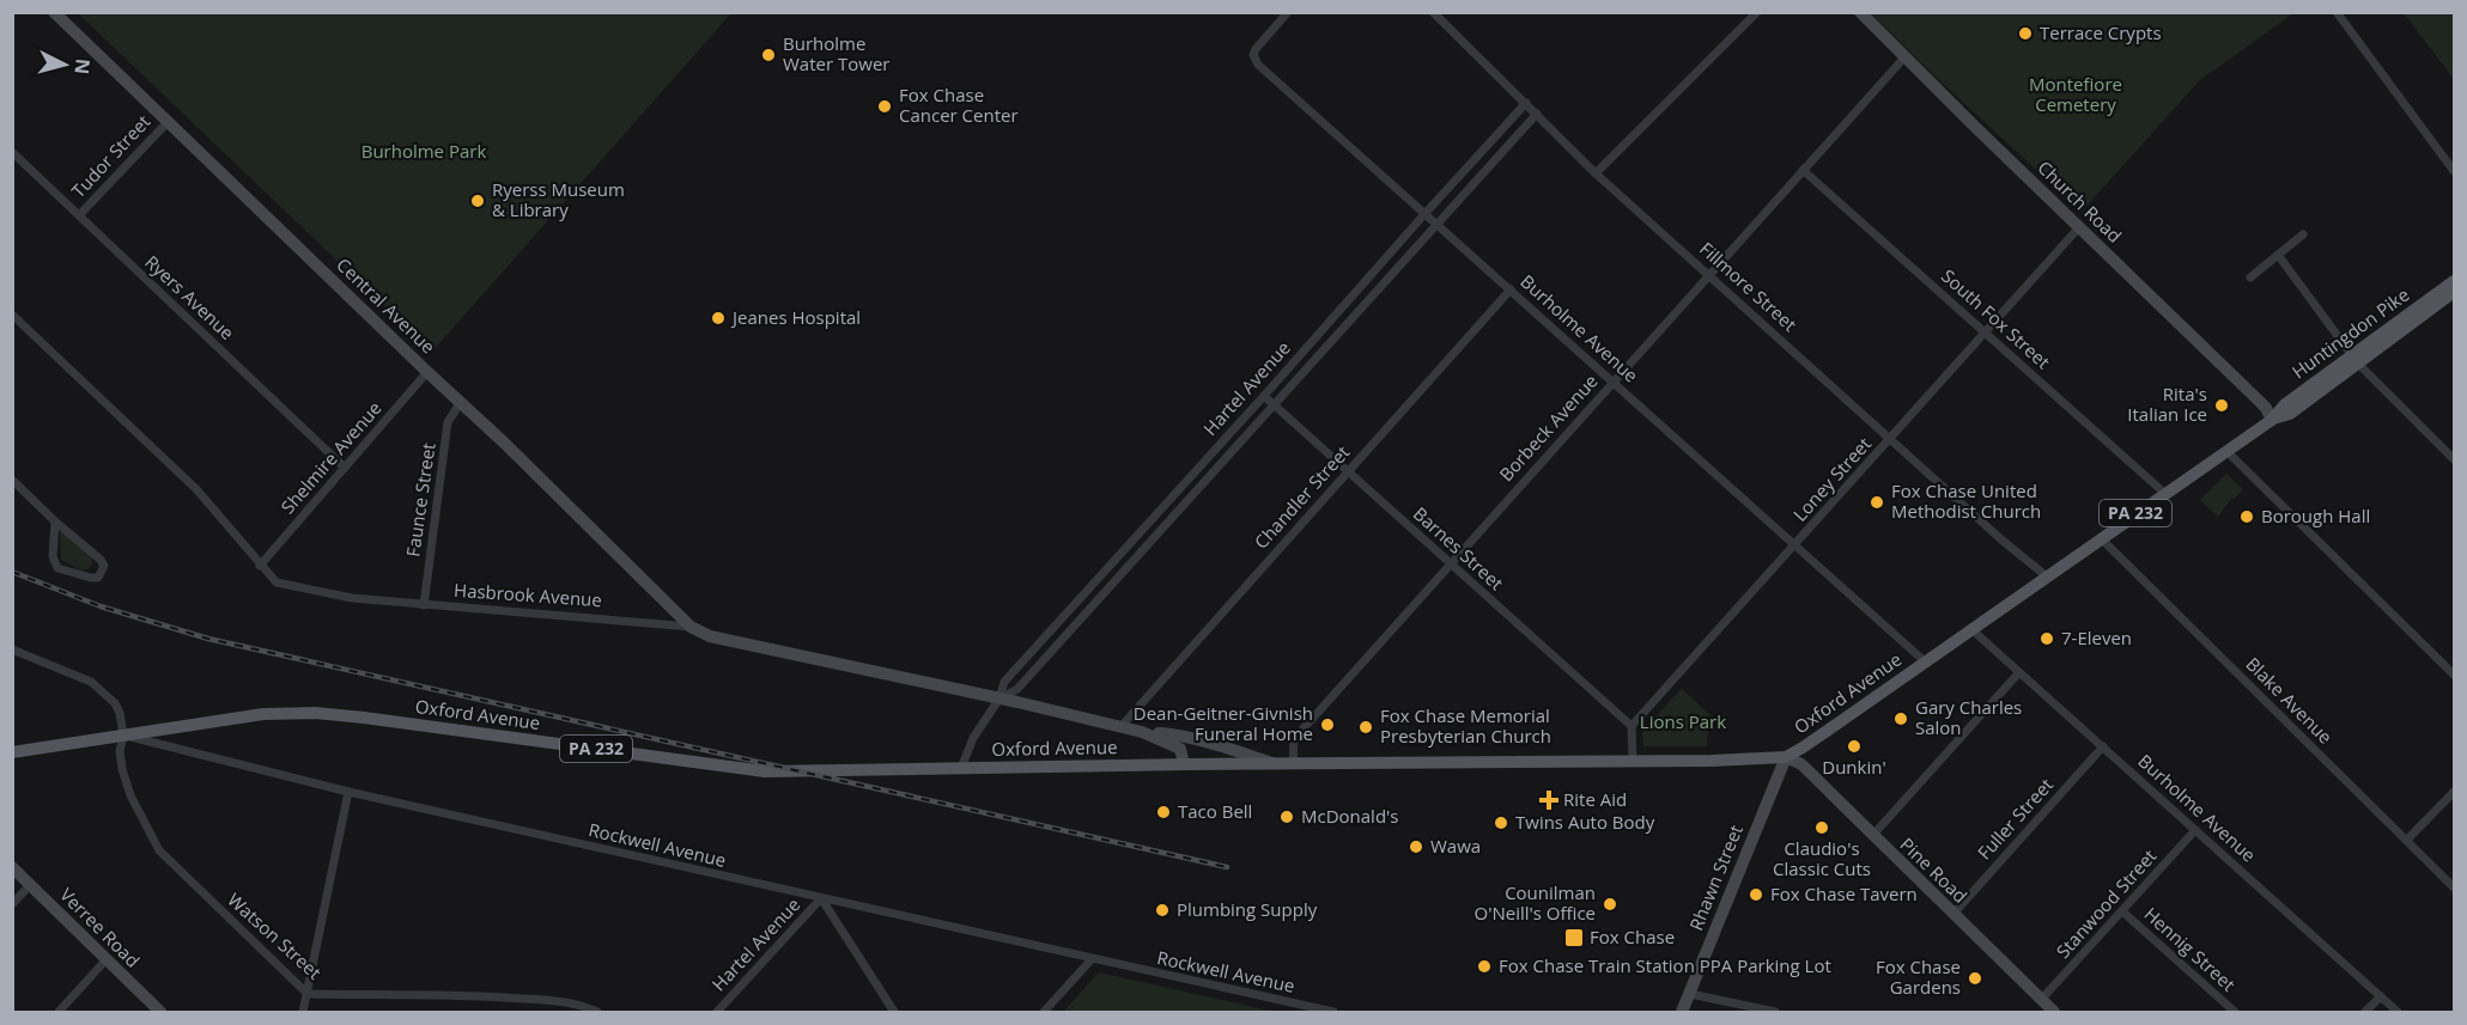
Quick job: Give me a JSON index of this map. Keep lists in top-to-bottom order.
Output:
{
  "streets": {
    "main road": [
      "Church Road",
      "Central Avenue",
      "Huntingdon Pike",
      "PA 232",
      "Hasbrook Avenue",
      "Oxford Avenue",
      "Pine Road",
      "Rhawn Street",
      "Verree Road"
    ],
    "street": [
      "Tudor Street",
      "Fillmore Street",
      "Ryers Avenue",
      "South Fox Street",
      "Burholme Avenue",
      "Hartel Avenue",
      "Borbeck Avenue",
      "Shelmire Avenue",
      "Loney Street",
      "Chandler Street",
      "Faunce Street",
      "Barnes Street",
      "Blake Avenue",
      "Fuller Street",
      "Rockwell Avenue",
      "Stanwood Street",
      "Watson Street",
      "Hennig Street"
    ]
  },
  "crossings": [
    ["Tudor Street", "Ryers Avenue"],
    ["Tudor Street", "Central Avenue"],
    ["Church Road", "Huntingdon Pike"],
    ["Church Road", "Borbeck Avenue"],
    ["Church Road", "Loney Street"],
    ["Fillmore Street", "Huntingdon Pike"],
    ["Fillmore Street", "Hartel Avenue"],
    ["Fillmore Street", "Borbeck Avenue"],
    ["Fillmore Street", "Loney Street"],
    ["Fillmore Street", "Oxford Avenue"],
    ["Ryers Avenue", "Shelmire Avenue"],
    ["Central Avenue", "Shelmire Avenue"],
    ["Central Avenue", "Faunce Street"],
    ["Central Avenue", "Hasbrook Avenue"],
    ["South Fox Street", "Huntingdon Pike"],
    ["South Fox Street", "Borbeck Avenue"],
    ["South Fox Street", "Loney Street"],
    ["Burholme Avenue", "Hartel Avenue"],
    ["Burholme Avenue", "Borbeck Avenue"],
    ["Burholme Avenue", "Loney Street"],
    ["Burholme Avenue", "Chandler Street"],
    ["Burholme Avenue", "Oxford Avenue"],
    ["Burholme Avenue", "Fuller Street"],
    ["Burholme Avenue", "Stanwood Street"],
    ["Huntingdon Pike", "Oxford Avenue"],
    ["Huntingdon Pike", "Blake Avenue"],
    ["Hartel Avenue", "Barnes Street"],
    ["Hartel Avenue", "Hasbrook Avenue"],
    ["Hartel Avenue", "Oxford Avenue"],
    ["Hartel Avenue", "Rockwell Avenue"],
    ["Borbeck Avenue", "Barnes Street"],
    ["Borbeck Avenue", "Oxford Avenue"],
    ["Shelmire Avenue", "Hasbrook Avenue"],
    ["Loney Street", "Barnes Street"],
    ["Chandler Street", "Barnes Street"],
    ["Chandler Street", "Hasbrook Avenue"],
    ["Faunce Street", "Hasbrook Avenue"],
    ["Hasbrook Avenue", "Oxford Avenue"],
    ["Oxford Avenue", "Rockwell Avenue"],
    ["Oxford Avenue", "Pine Road"],
    ["Oxford Avenue", "Rhawn Street"],
    ["Oxford Avenue", "Watson Street"],
    ["Fuller Street", "Pine Road"],
    ["Rockwell Avenue", "Watson Street"],
    ["Pine Road", "Rhawn Street"],
    ["Pine Road", "Stanwood Street"],
    ["Stanwood Street", "Hennig Street"]
  ],
  "parks": ["Montefiore Cemetery", "Burholme Park", "Lions Park"],
  "places": {
    "other": [
      "Terrace Crypts",
      "Burholme Water Tower",
      "Fox Chase Cancer Center",
      "Ryerss Museum & Library",
      "Jeanes Hospital",
      "Rita's Italian Ice",
      "Fox Chase United Methodist Church",
      "Borough Hall",
      "7-Eleven",
      "Gary Charles Salon",
      "Dean-Geitner-Givnish Funeral Home",
      "Fox Chase Memorial Presbyterian Church",
      "Dunkin'",
      "Taco Bell",
      "McDonald's",
      "Twins Auto Body",
      "Claudio's Classic Cuts",
      "Wawa",
      "Fox Chase Tavern",
      "Counilman O'Neill's Office",
      "Plumbing Supply",
      "Fox Chase Train Station PPA Parking Lot",
      "Fox Chase Gardens"
    ],
    "health": ["Rite Aid"],
    "transit": ["Fox Chase"]
  },
  "north": "right"
}
